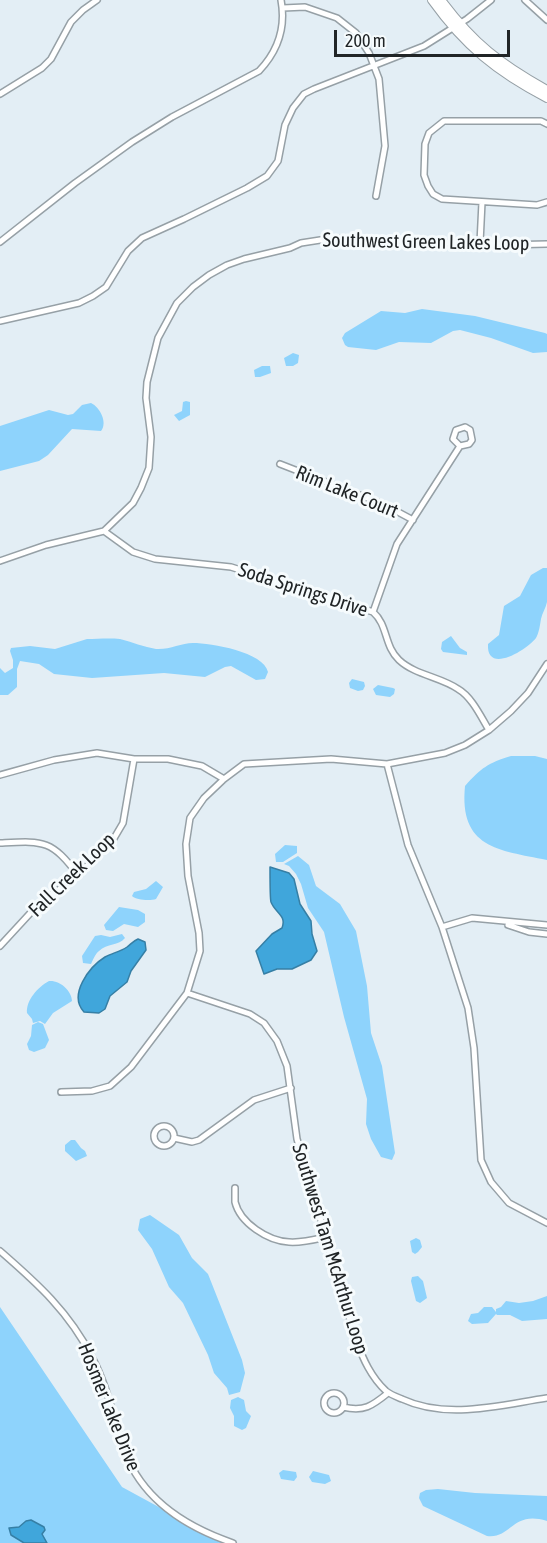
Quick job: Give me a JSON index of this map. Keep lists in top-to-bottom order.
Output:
{
  "streets": {
    "street": [
      "Southwest Green Lakes Loop",
      "Rim Lake Court",
      "Soda Springs Drive",
      "Fall Creek Loop",
      "Southwest Tam McArthur Loop",
      "Hosmer Lake Drive"
    ]
  },
  "crossings": [
    ["Southwest Green Lakes Loop", "Soda Springs Drive"]
  ],
  "scale_bar": "200 m"
}
